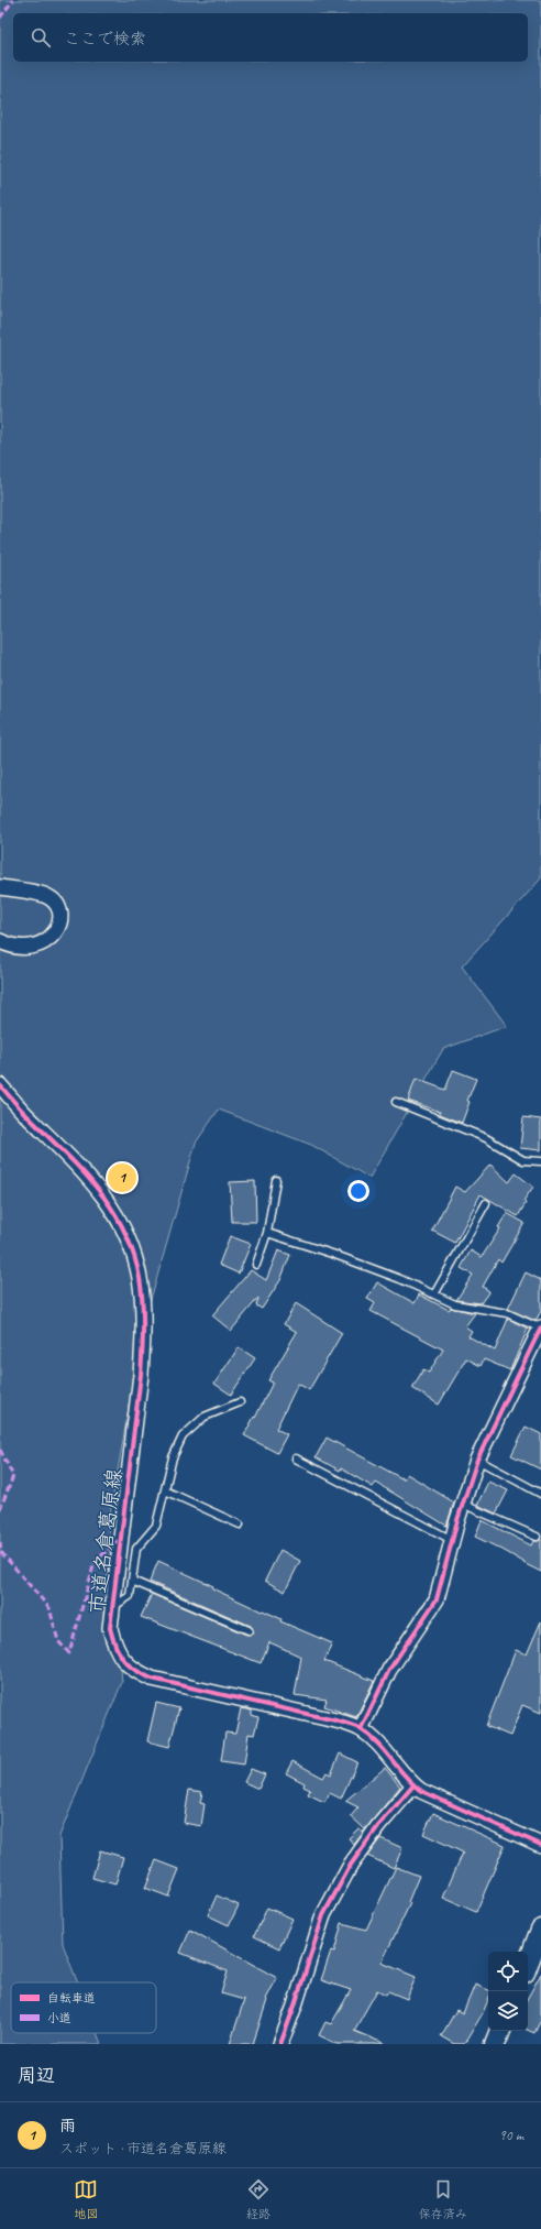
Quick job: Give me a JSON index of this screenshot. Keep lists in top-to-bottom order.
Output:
{
  "streets": {
    "street": ["市道名倉葛原線"]
  },
  "legend": ["自転車道", "小道"],
  "page": {
    "search": "ここで検索",
    "pins": "1",
    "heading": "周辺",
    "list": [
      {
        "mark": "1",
        "name": "雨",
        "note": "スポット · 市道名倉葛原線",
        "value": "90 m"
      }
    ],
    "nav": ["地図", "経路", "保存済み"]
  }
}
